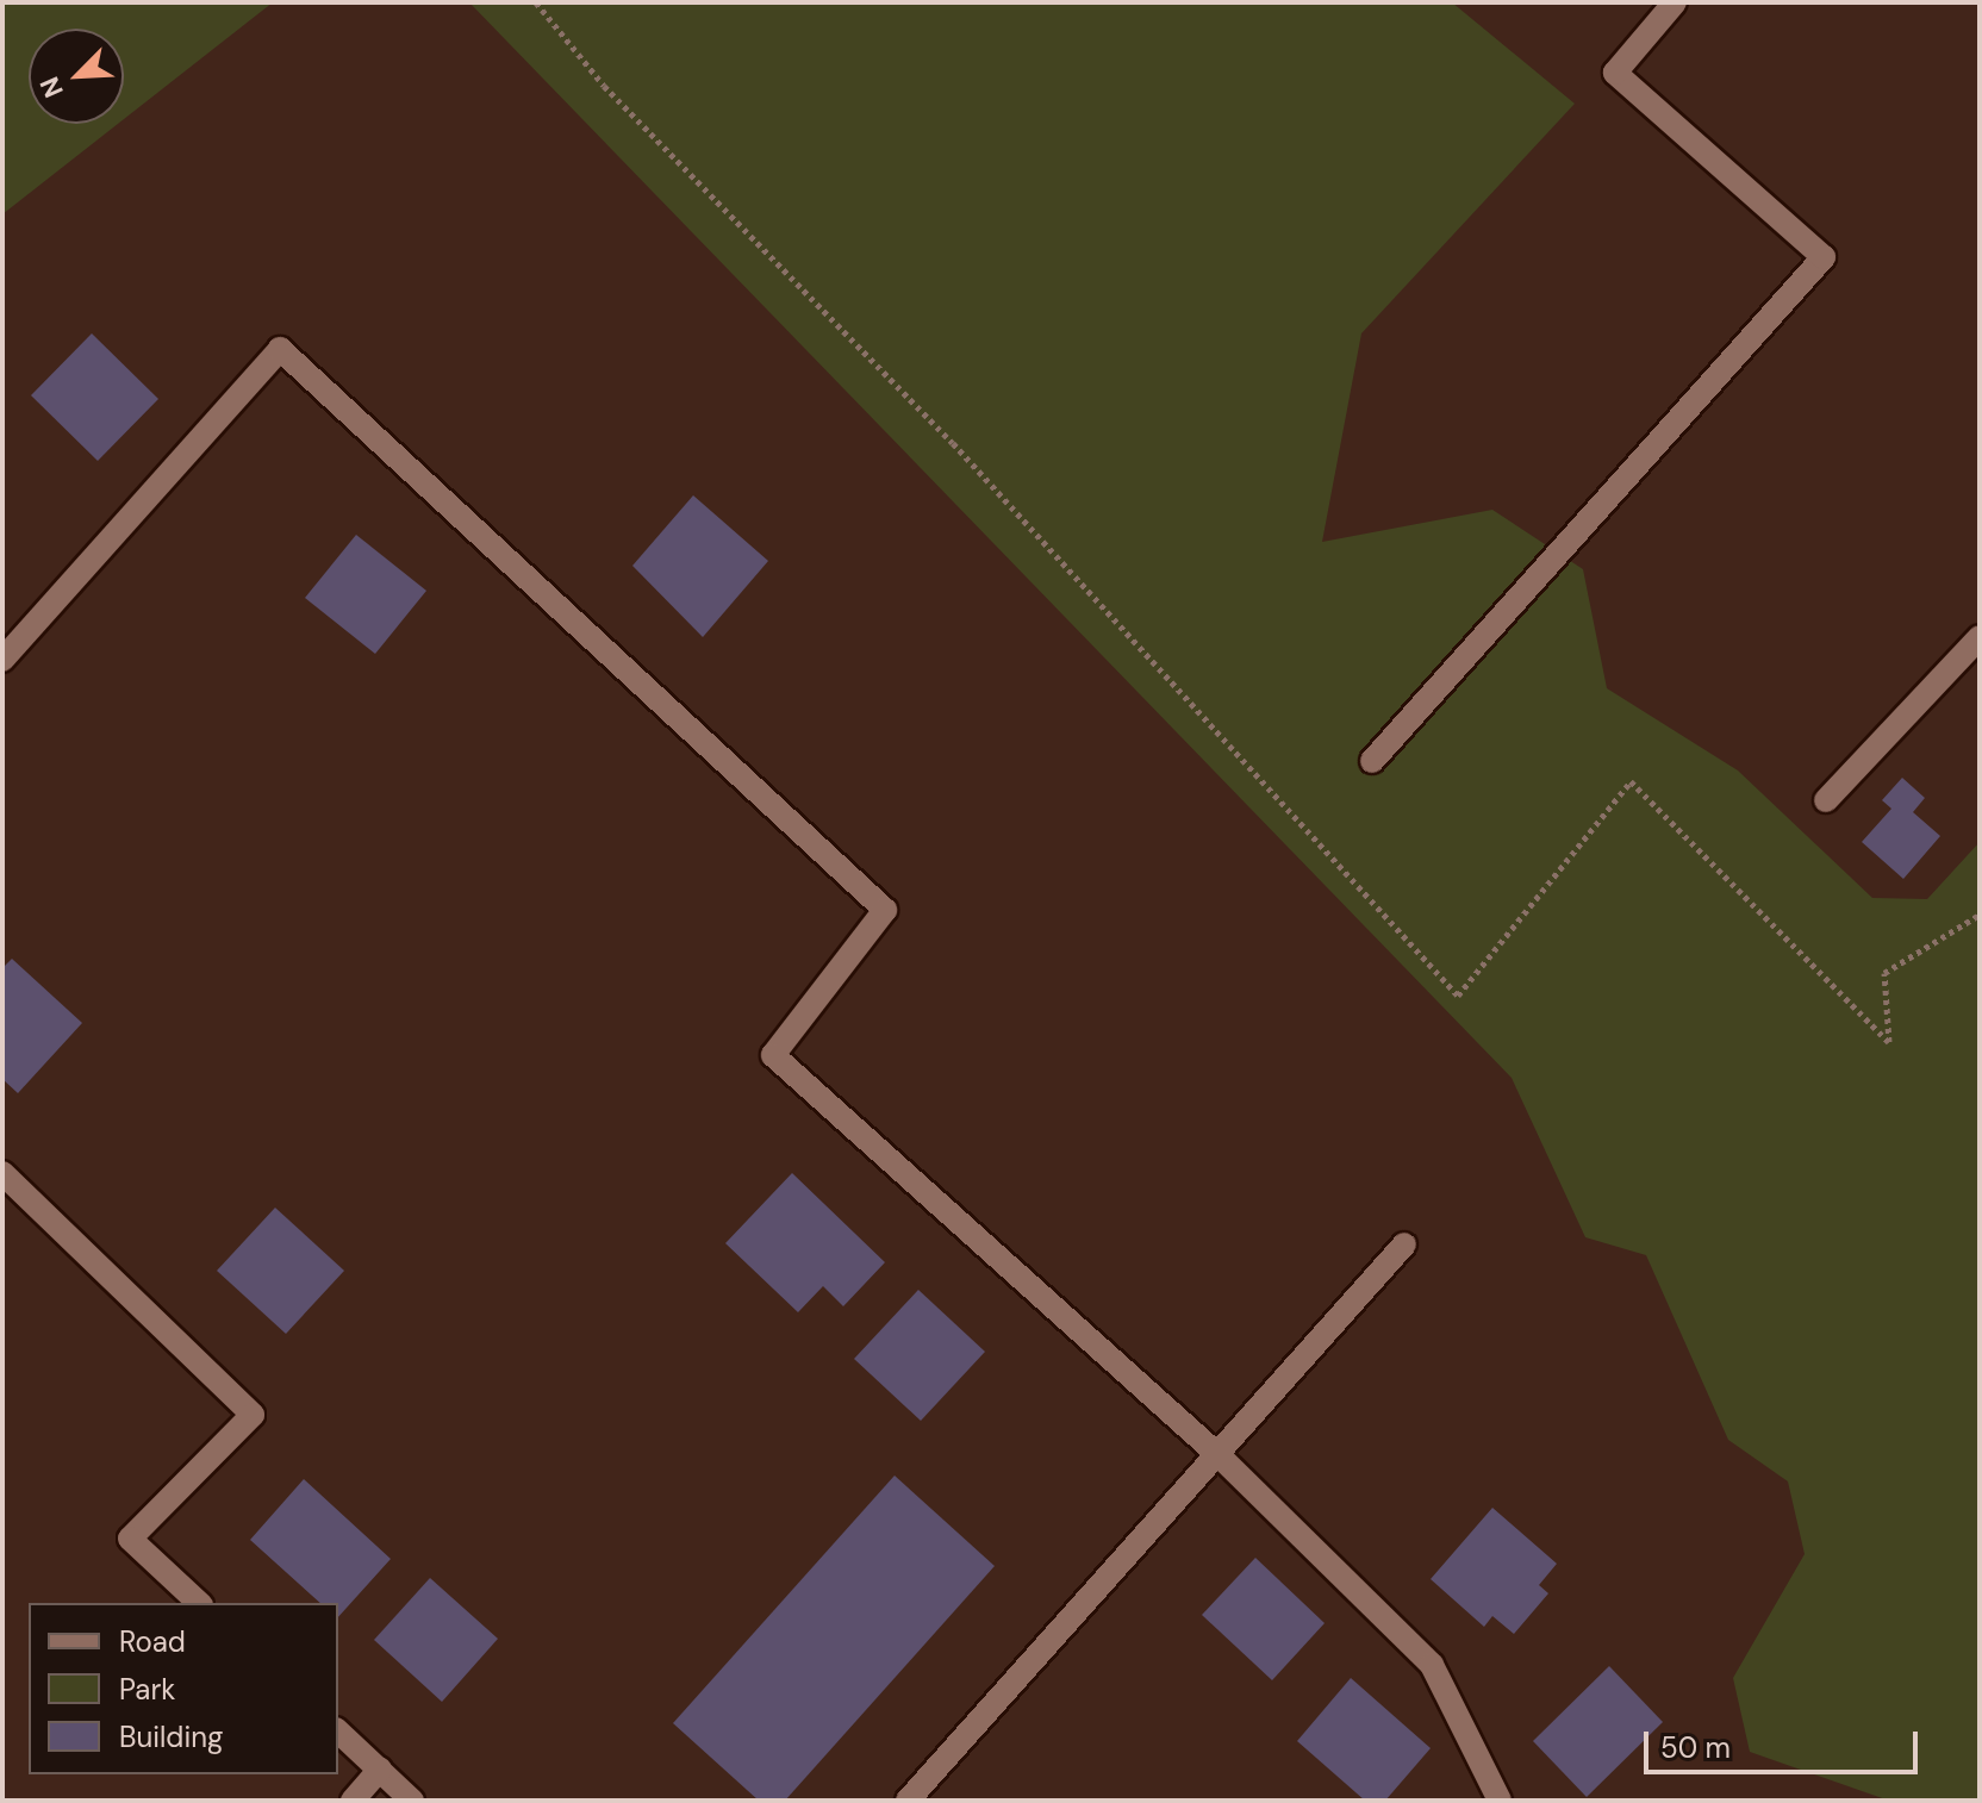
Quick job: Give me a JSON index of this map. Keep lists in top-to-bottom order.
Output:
{
  "legend": ["Road", "Park", "Building"],
  "scale_bar": "50 m",
  "north": "bottom left"
}
